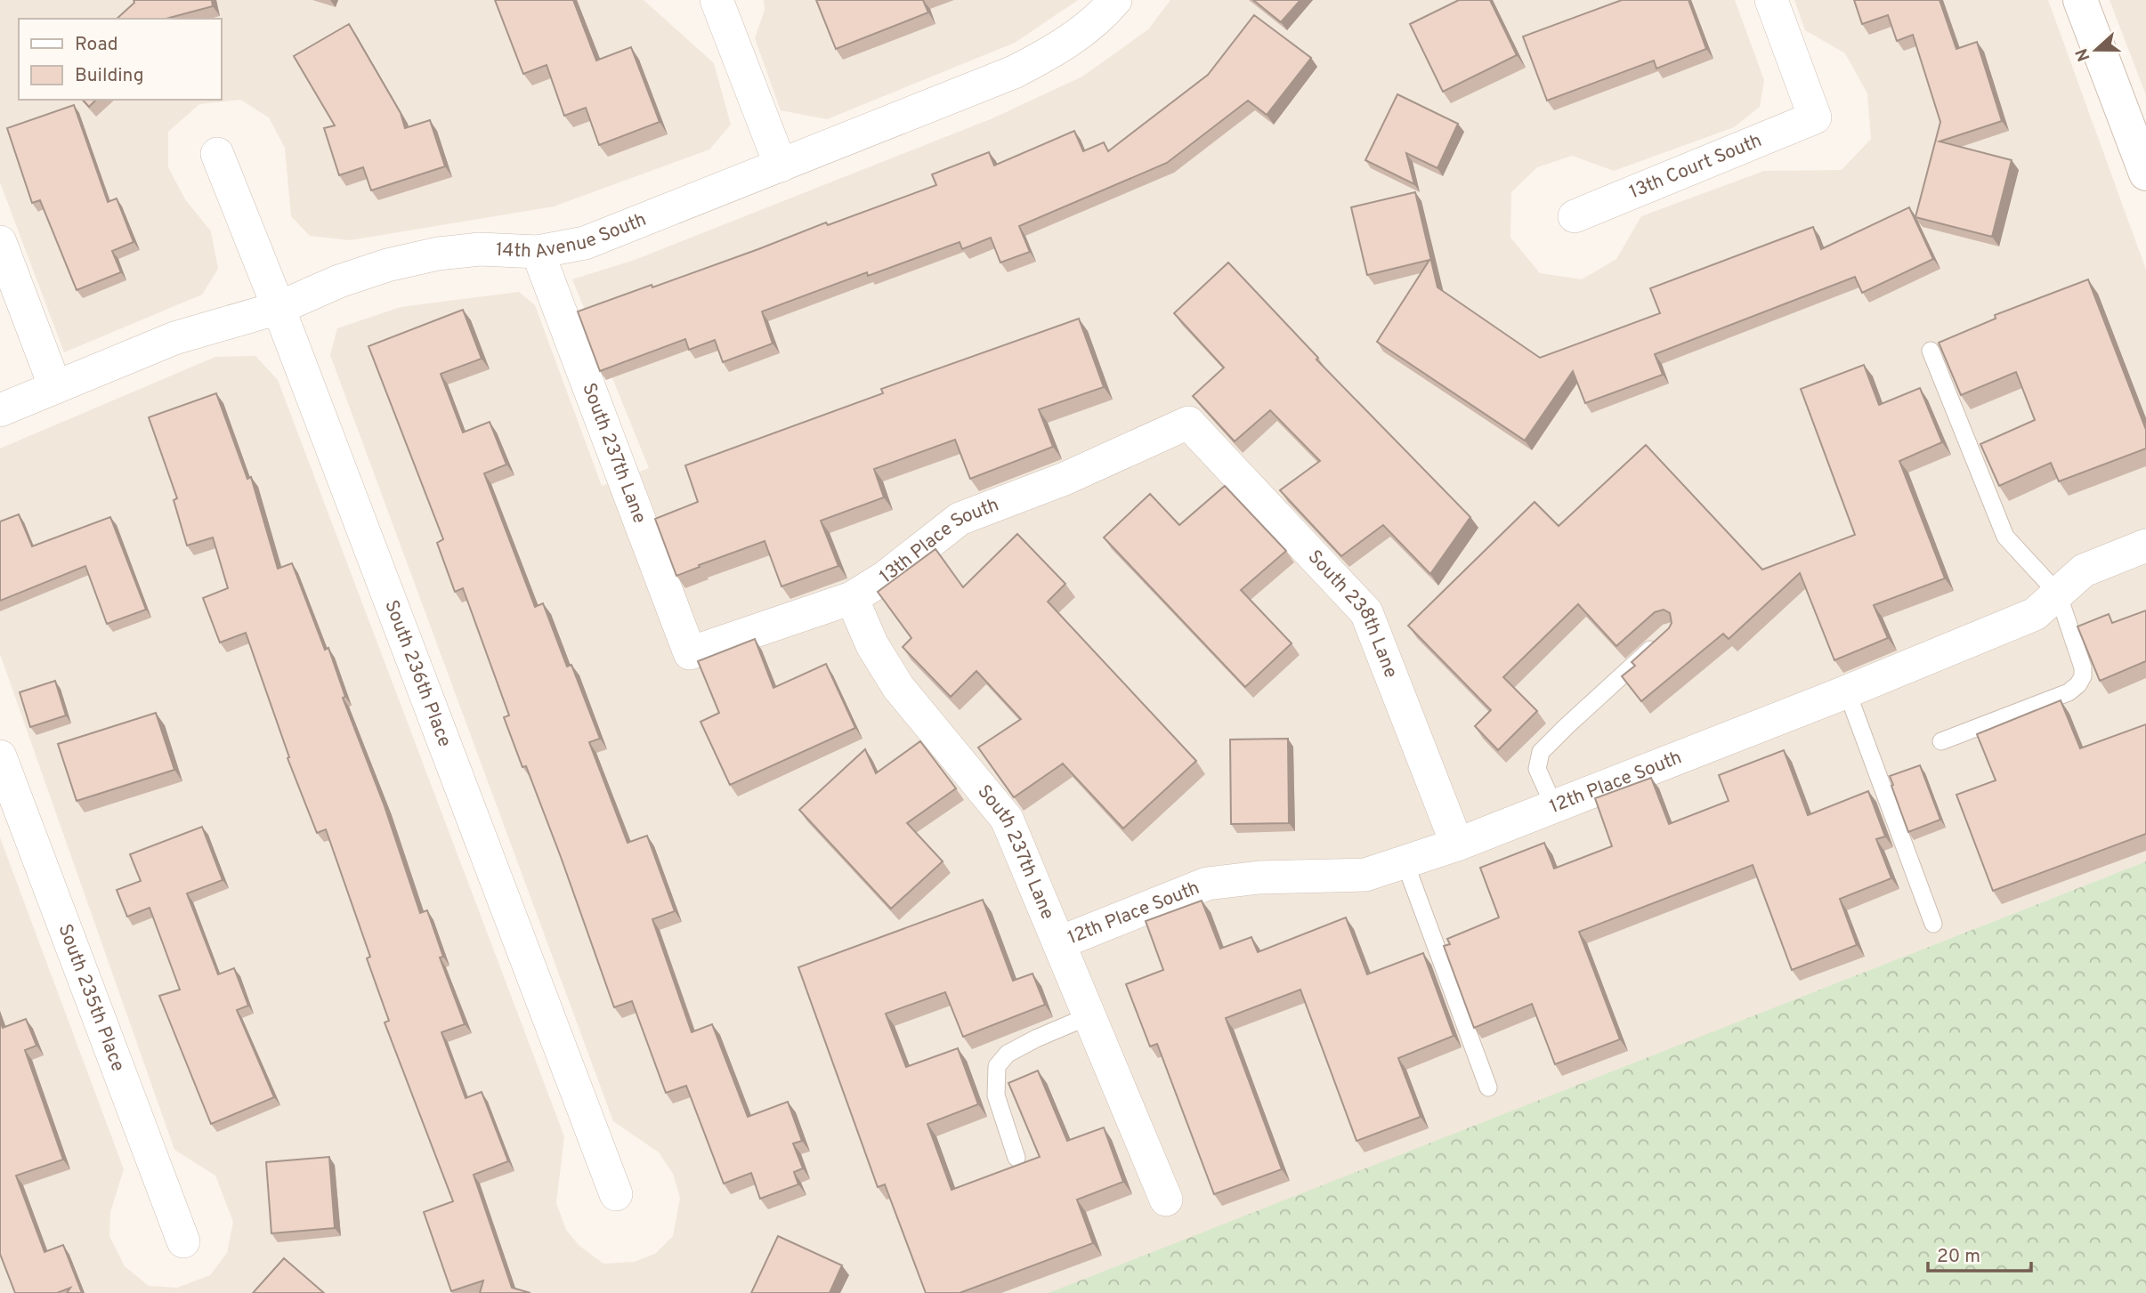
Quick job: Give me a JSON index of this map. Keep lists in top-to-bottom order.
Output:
{
  "streets": {
    "street": [
      "13th Court South",
      "14th Avenue South",
      "South 237th Lane",
      "13th Place South",
      "South 238th Lane",
      "South 236th Place",
      "12th Place South",
      "South 235th Place"
    ]
  },
  "crossings": [
    ["14th Avenue South", "South 237th Lane"],
    ["14th Avenue South", "South 236th Place"],
    ["South 237th Lane", "13th Place South"],
    ["South 237th Lane", "12th Place South"],
    ["13th Place South", "South 238th Lane"],
    ["South 238th Lane", "12th Place South"]
  ],
  "legend": ["Road", "Building"],
  "scale_bar": "20 m",
  "north": "left"
}
